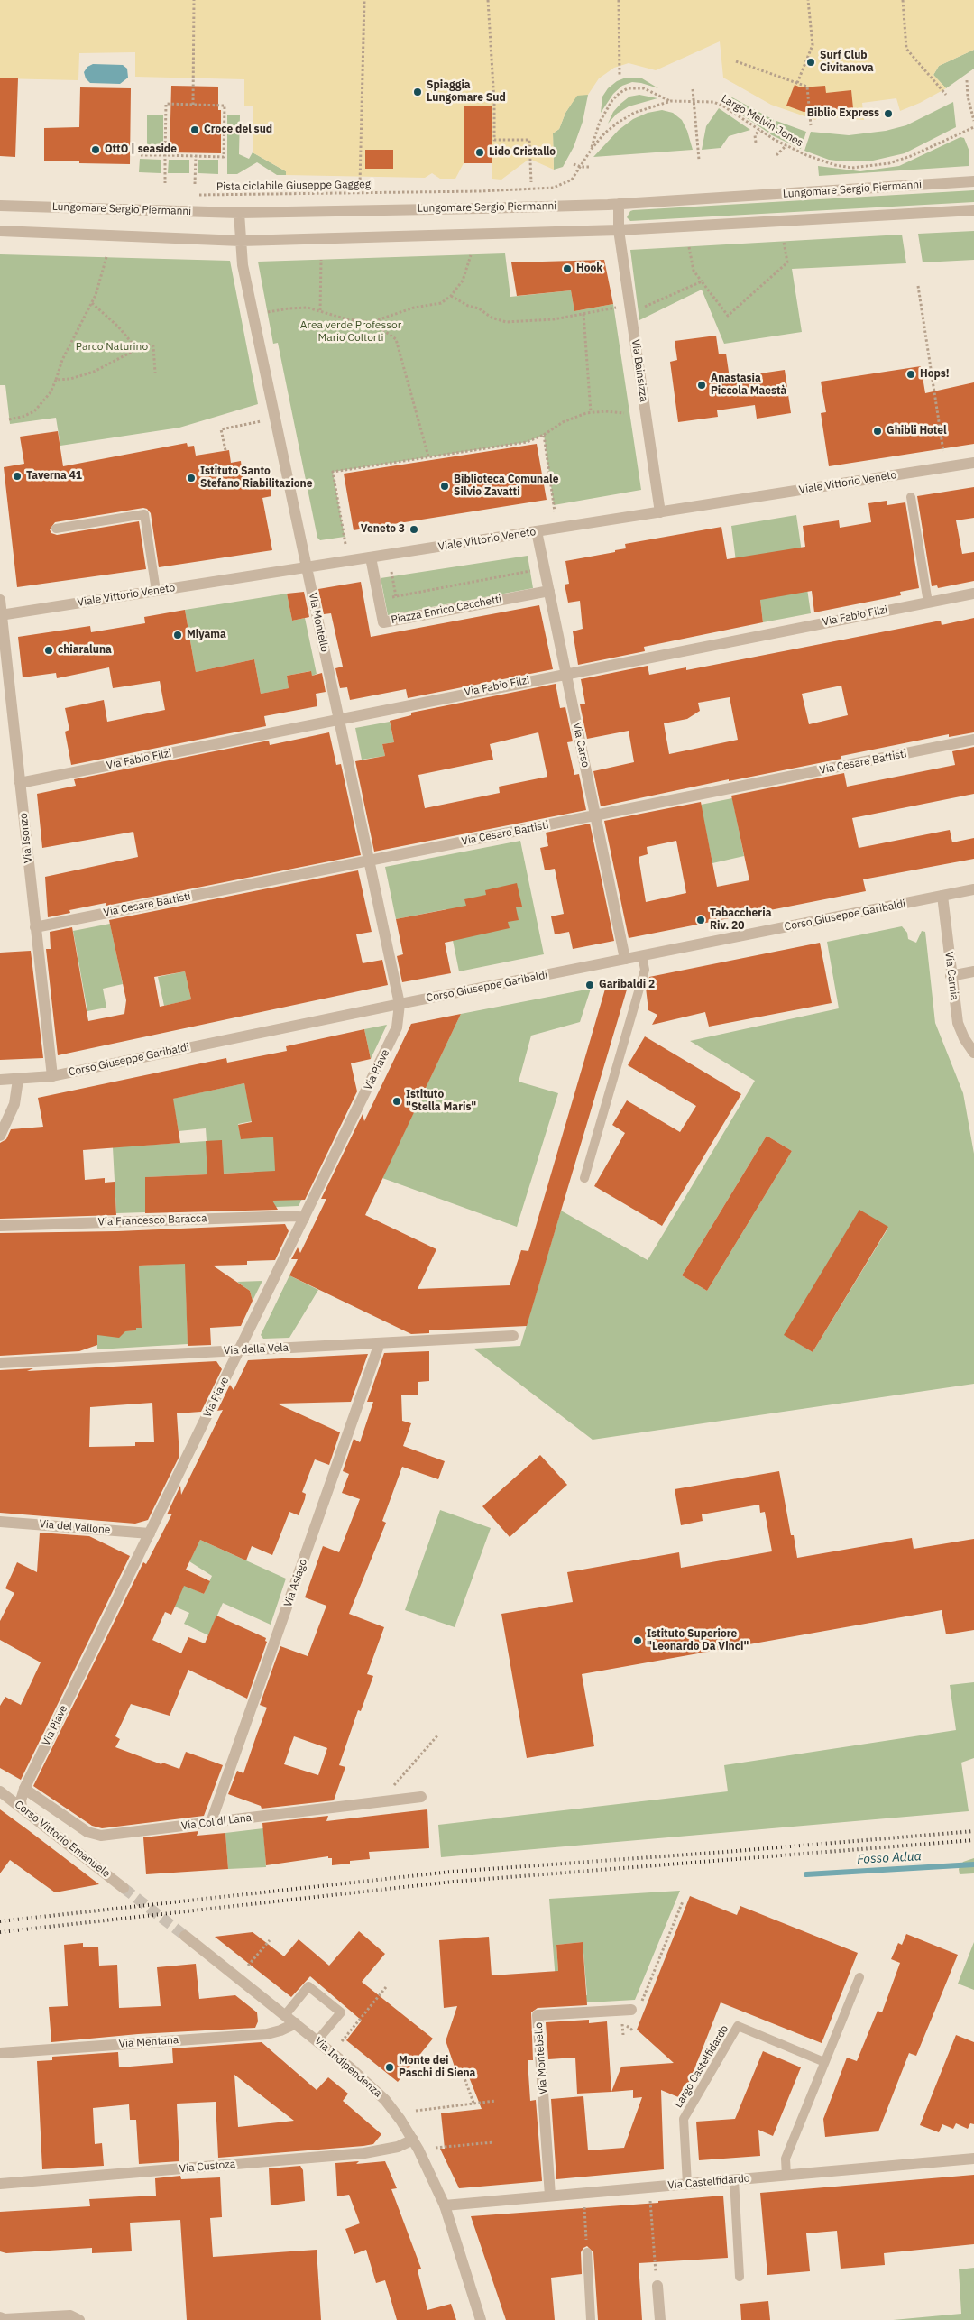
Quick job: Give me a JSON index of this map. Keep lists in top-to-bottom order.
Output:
{
  "streets": {
    "street": [
      "Lungomare Sergio Piermanni",
      "Via Bainsizza",
      "Viale Vittorio Veneto",
      "Piazza Enrico Cecchetti",
      "Via Fabio Filzi",
      "Via Montello",
      "Via Carso",
      "Via Cesare Battisti",
      "Via Isonzo",
      "Corso Giuseppe Garibaldi",
      "Via Carnia",
      "Via Piave",
      "Via Francesco Baracca",
      "Via della Vela",
      "Via del Vallone",
      "Via Asiago",
      "Via Col di Lana",
      "Corso Vittorio Emanuele",
      "Via Mentana",
      "Via Montebello",
      "Via Indipendenza",
      "Via Custoza",
      "Via Castelfidardo"
    ],
    "lane": ["Largo Castelfidardo"],
    "path": ["Largo Melvin Jones", "Pista ciclabile Giuseppe Gaggegi"]
  },
  "crossings": [
    ["Largo Melvin Jones", "Pista ciclabile Giuseppe Gaggegi"],
    ["Lungomare Sergio Piermanni", "Via Bainsizza"],
    ["Lungomare Sergio Piermanni", "Via Montello"],
    ["Via Bainsizza", "Viale Vittorio Veneto"],
    ["Viale Vittorio Veneto", "Piazza Enrico Cecchetti"],
    ["Viale Vittorio Veneto", "Via Montello"],
    ["Viale Vittorio Veneto", "Via Carso"],
    ["Viale Vittorio Veneto", "Via Isonzo"],
    ["Piazza Enrico Cecchetti", "Via Carso"],
    ["Via Fabio Filzi", "Via Montello"],
    ["Via Fabio Filzi", "Via Carso"],
    ["Via Fabio Filzi", "Via Isonzo"],
    ["Via Montello", "Via Cesare Battisti"],
    ["Via Montello", "Corso Giuseppe Garibaldi"],
    ["Via Montello", "Via Piave"],
    ["Via Carso", "Via Cesare Battisti"],
    ["Via Carso", "Corso Giuseppe Garibaldi"],
    ["Via Cesare Battisti", "Via Isonzo"],
    ["Via Isonzo", "Corso Giuseppe Garibaldi"],
    ["Corso Giuseppe Garibaldi", "Via Carnia"],
    ["Corso Giuseppe Garibaldi", "Via Piave"],
    ["Via Piave", "Via Francesco Baracca"],
    ["Via Piave", "Via della Vela"],
    ["Via Piave", "Via del Vallone"],
    ["Via Piave", "Via Col di Lana"],
    ["Via Piave", "Corso Vittorio Emanuele"],
    ["Via della Vela", "Via Asiago"],
    ["Via Asiago", "Via Col di Lana"],
    ["Via Mentana", "Via Indipendenza"],
    ["Via Montebello", "Via Castelfidardo"],
    ["Largo Castelfidardo", "Via Castelfidardo"],
    ["Via Indipendenza", "Via Custoza"],
    ["Via Indipendenza", "Via Castelfidardo"]
  ],
  "water": ["Fosso Adua"],
  "parks": ["Area verde Professor Mario Coltorti", "Parco Naturino"],
  "places": [
    "Surf Club Civitanova",
    "Spiaggia Lungomare Sud",
    "Biblio Express",
    "Croce del sud",
    "OttO | seaside",
    "Lido Cristallo",
    "Hook",
    "Hops!",
    "Anastasia Piccola Maestà",
    "Ghibli Hotel",
    "Taverna 41",
    "Istituto Santo Stefano Riabilitazione",
    "Biblioteca Comunale Silvio Zavatti",
    "Veneto 3",
    "Miyama",
    "chiaraluna",
    "Tabaccheria Riv. 20",
    "Garibaldi 2",
    "Istituto \"Stella Maris\"",
    "Istituto Superiore \"Leonardo Da Vinci\"",
    "Monte dei Paschi di Siena"
  ]
}
